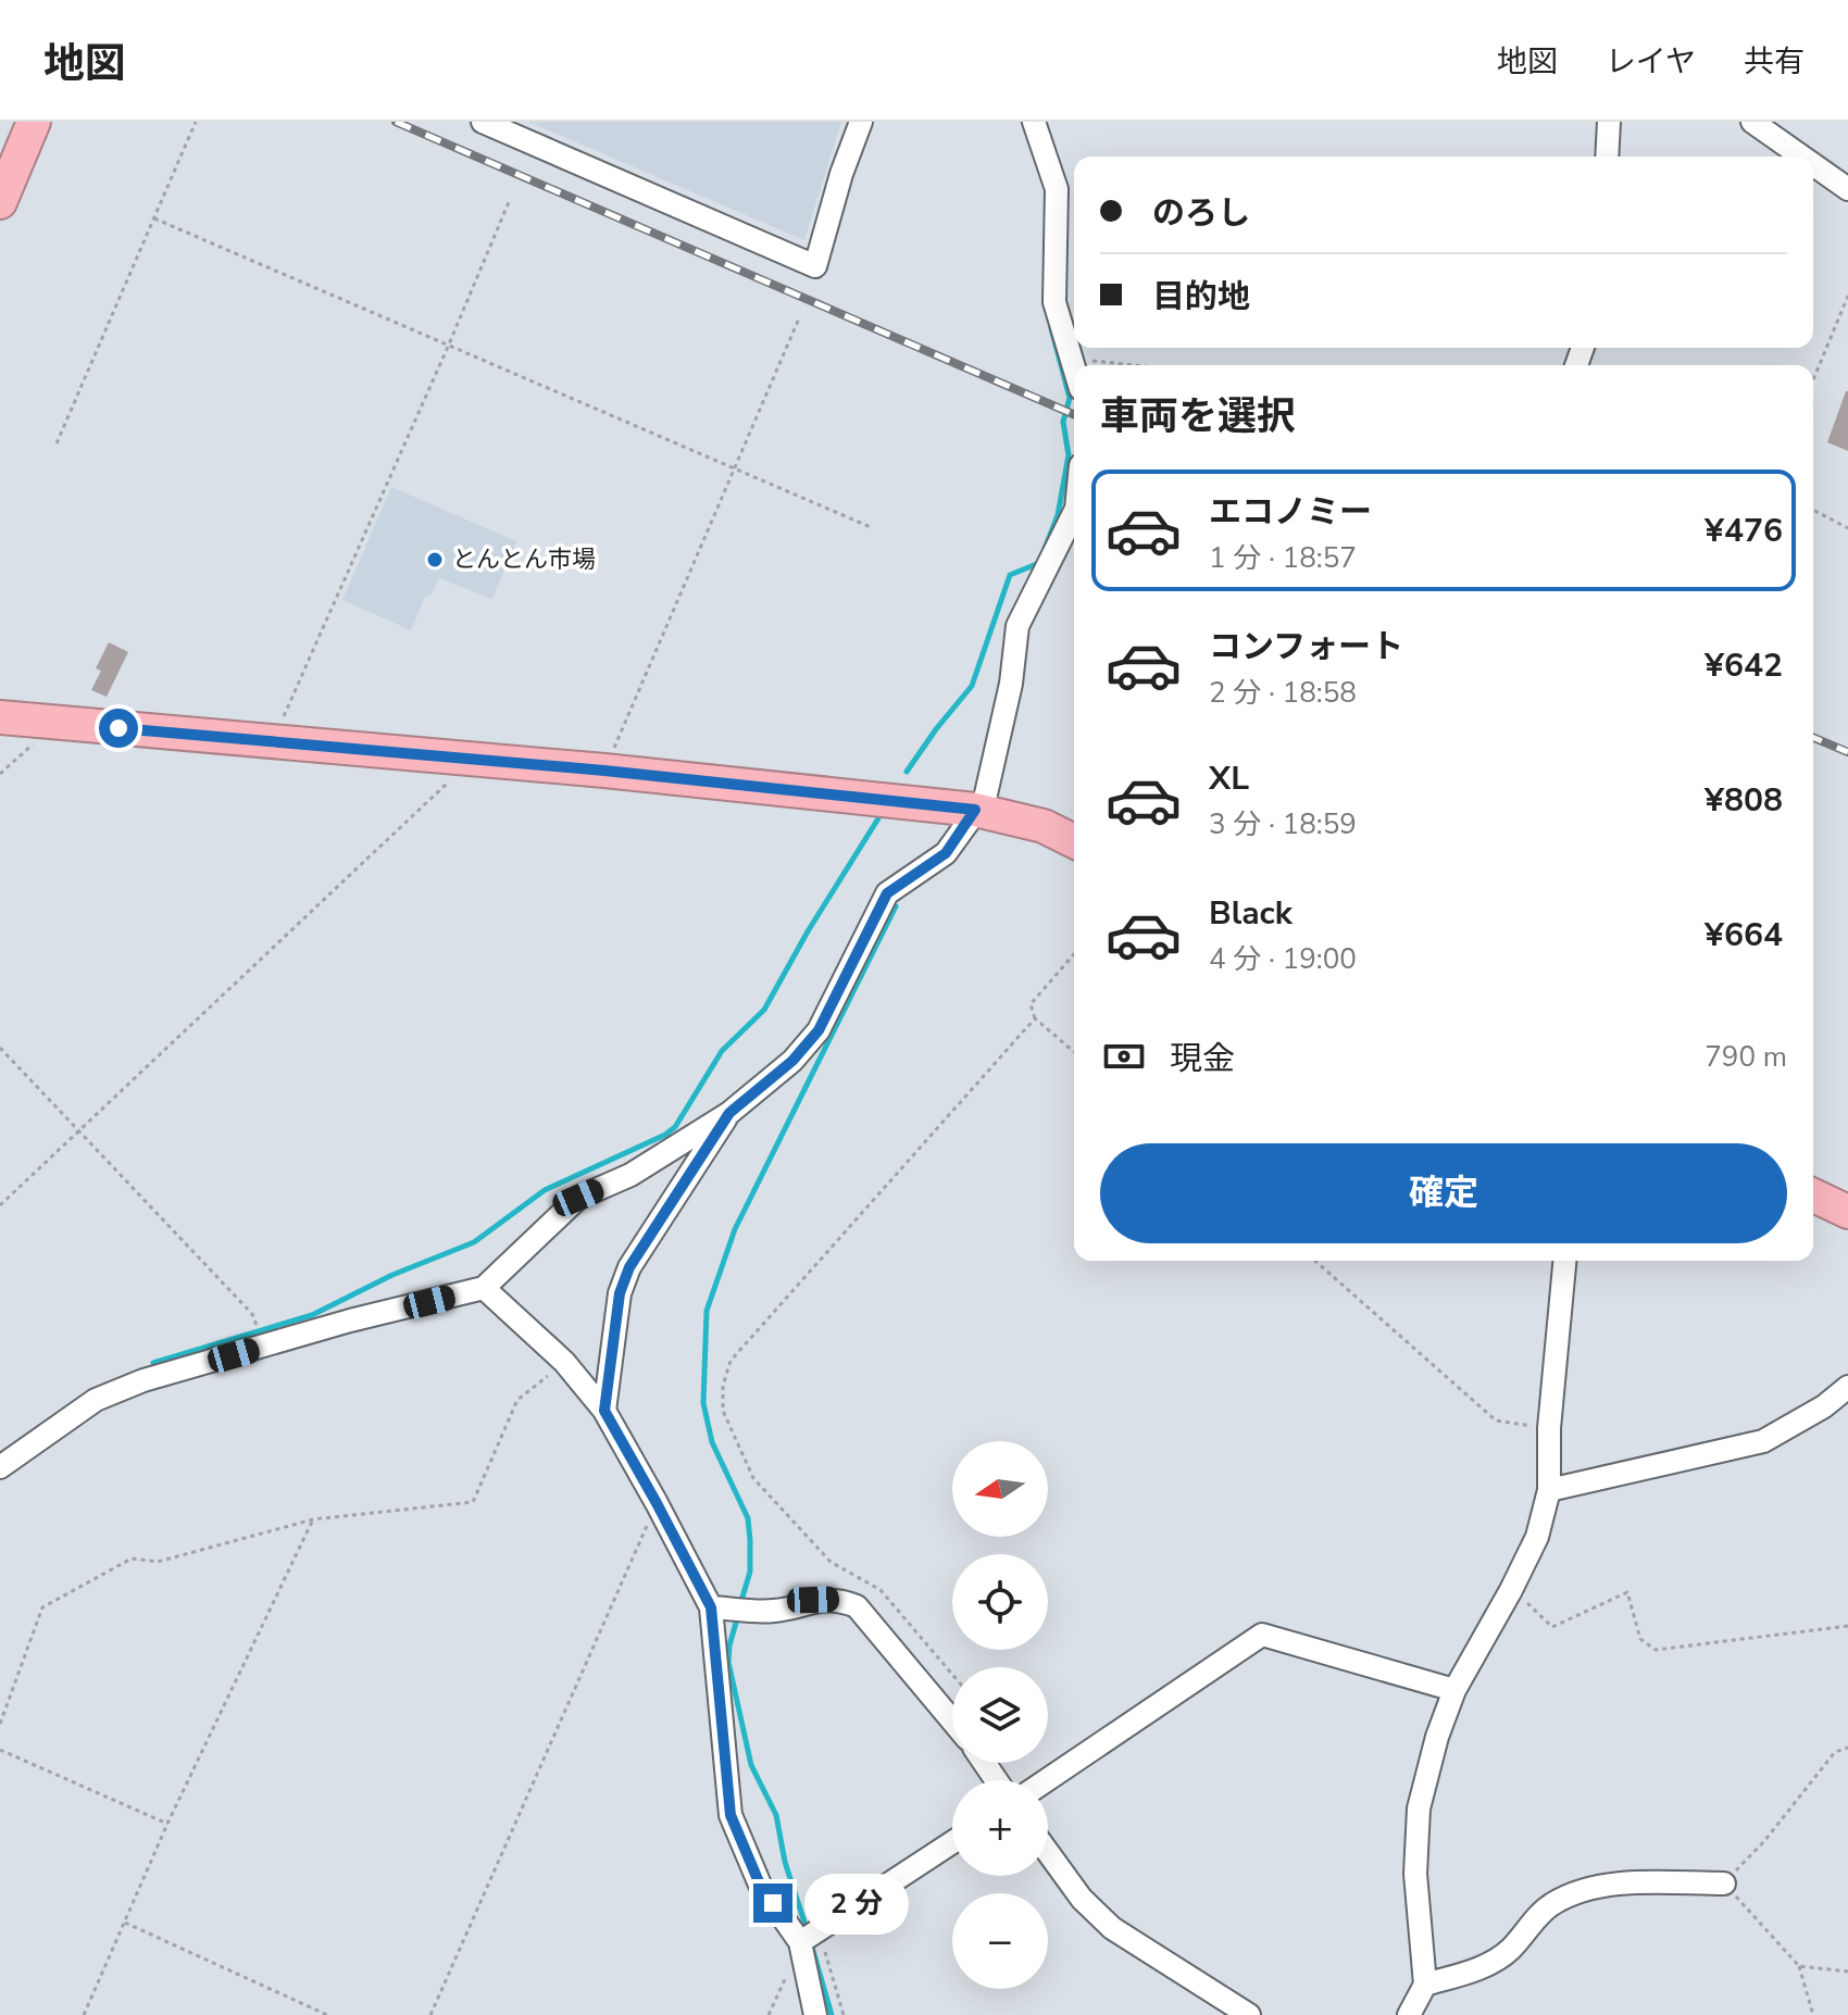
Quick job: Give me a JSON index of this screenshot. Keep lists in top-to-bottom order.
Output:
{
  "places": ["とんとん市場"],
  "north": "left",
  "page": {
    "header": "地図",
    "nav": ["地図", "レイヤ", "共有"],
    "banner": ["のろし", "目的地"],
    "heading": "車両を選択",
    "list": [
      {
        "name": "エコノミー",
        "note": "1 分 · 18:57",
        "value": "¥476"
      },
      {
        "name": "コンフォート",
        "note": "2 分 · 18:58",
        "value": "¥642"
      },
      {
        "name": "XL",
        "note": "3 分 · 18:59",
        "value": "¥808"
      },
      {
        "name": "Black",
        "note": "4 分 · 19:00",
        "value": "¥664"
      }
    ],
    "pay": ["現金", "790 m"],
    "buttons": "確定",
    "map_buttons": ["+", "−"],
    "bubble": "2 分"
  }
}
